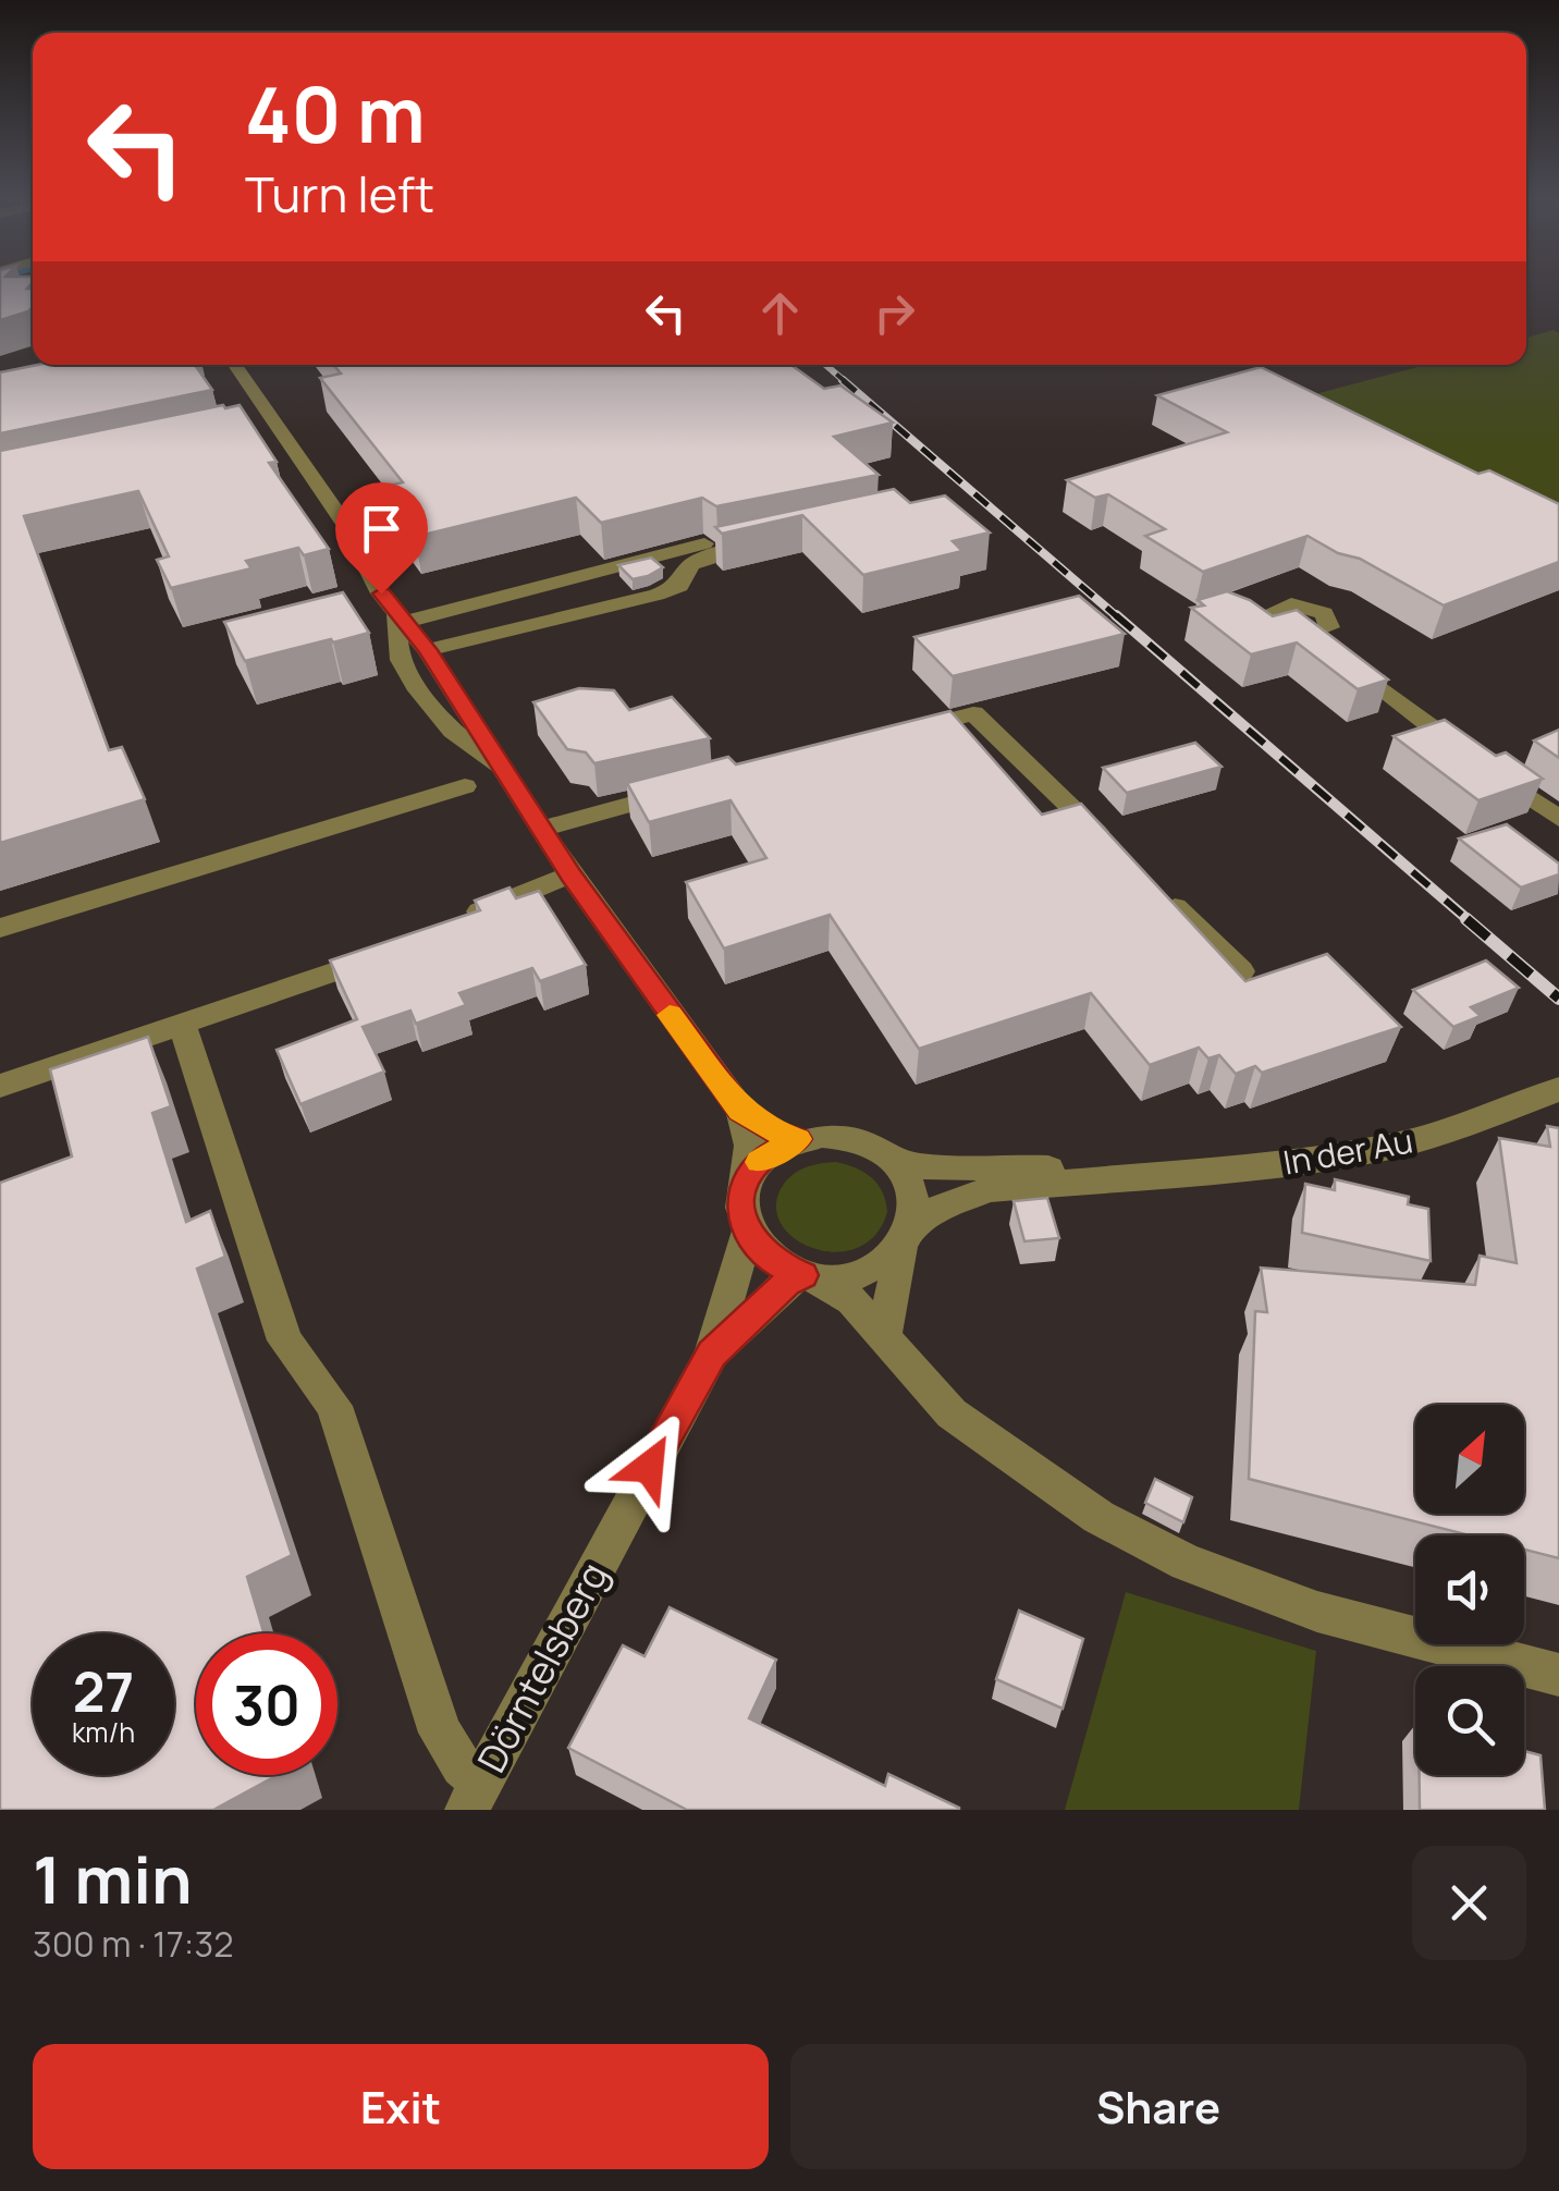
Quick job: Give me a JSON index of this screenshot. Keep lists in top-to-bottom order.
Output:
{
  "streets": {
    "street": ["In der Au", "Dörntelsberg"]
  },
  "crossings": [
    ["In der Au", "Dörntelsberg"]
  ],
  "north": "top right",
  "page": {
    "turn": ["40 m", "Turn left"],
    "speed": "27 km/h",
    "limit": "30",
    "heading": ["1 min", "300 m · 17:32"],
    "buttons": ["Exit", "Share"]
  }
}
